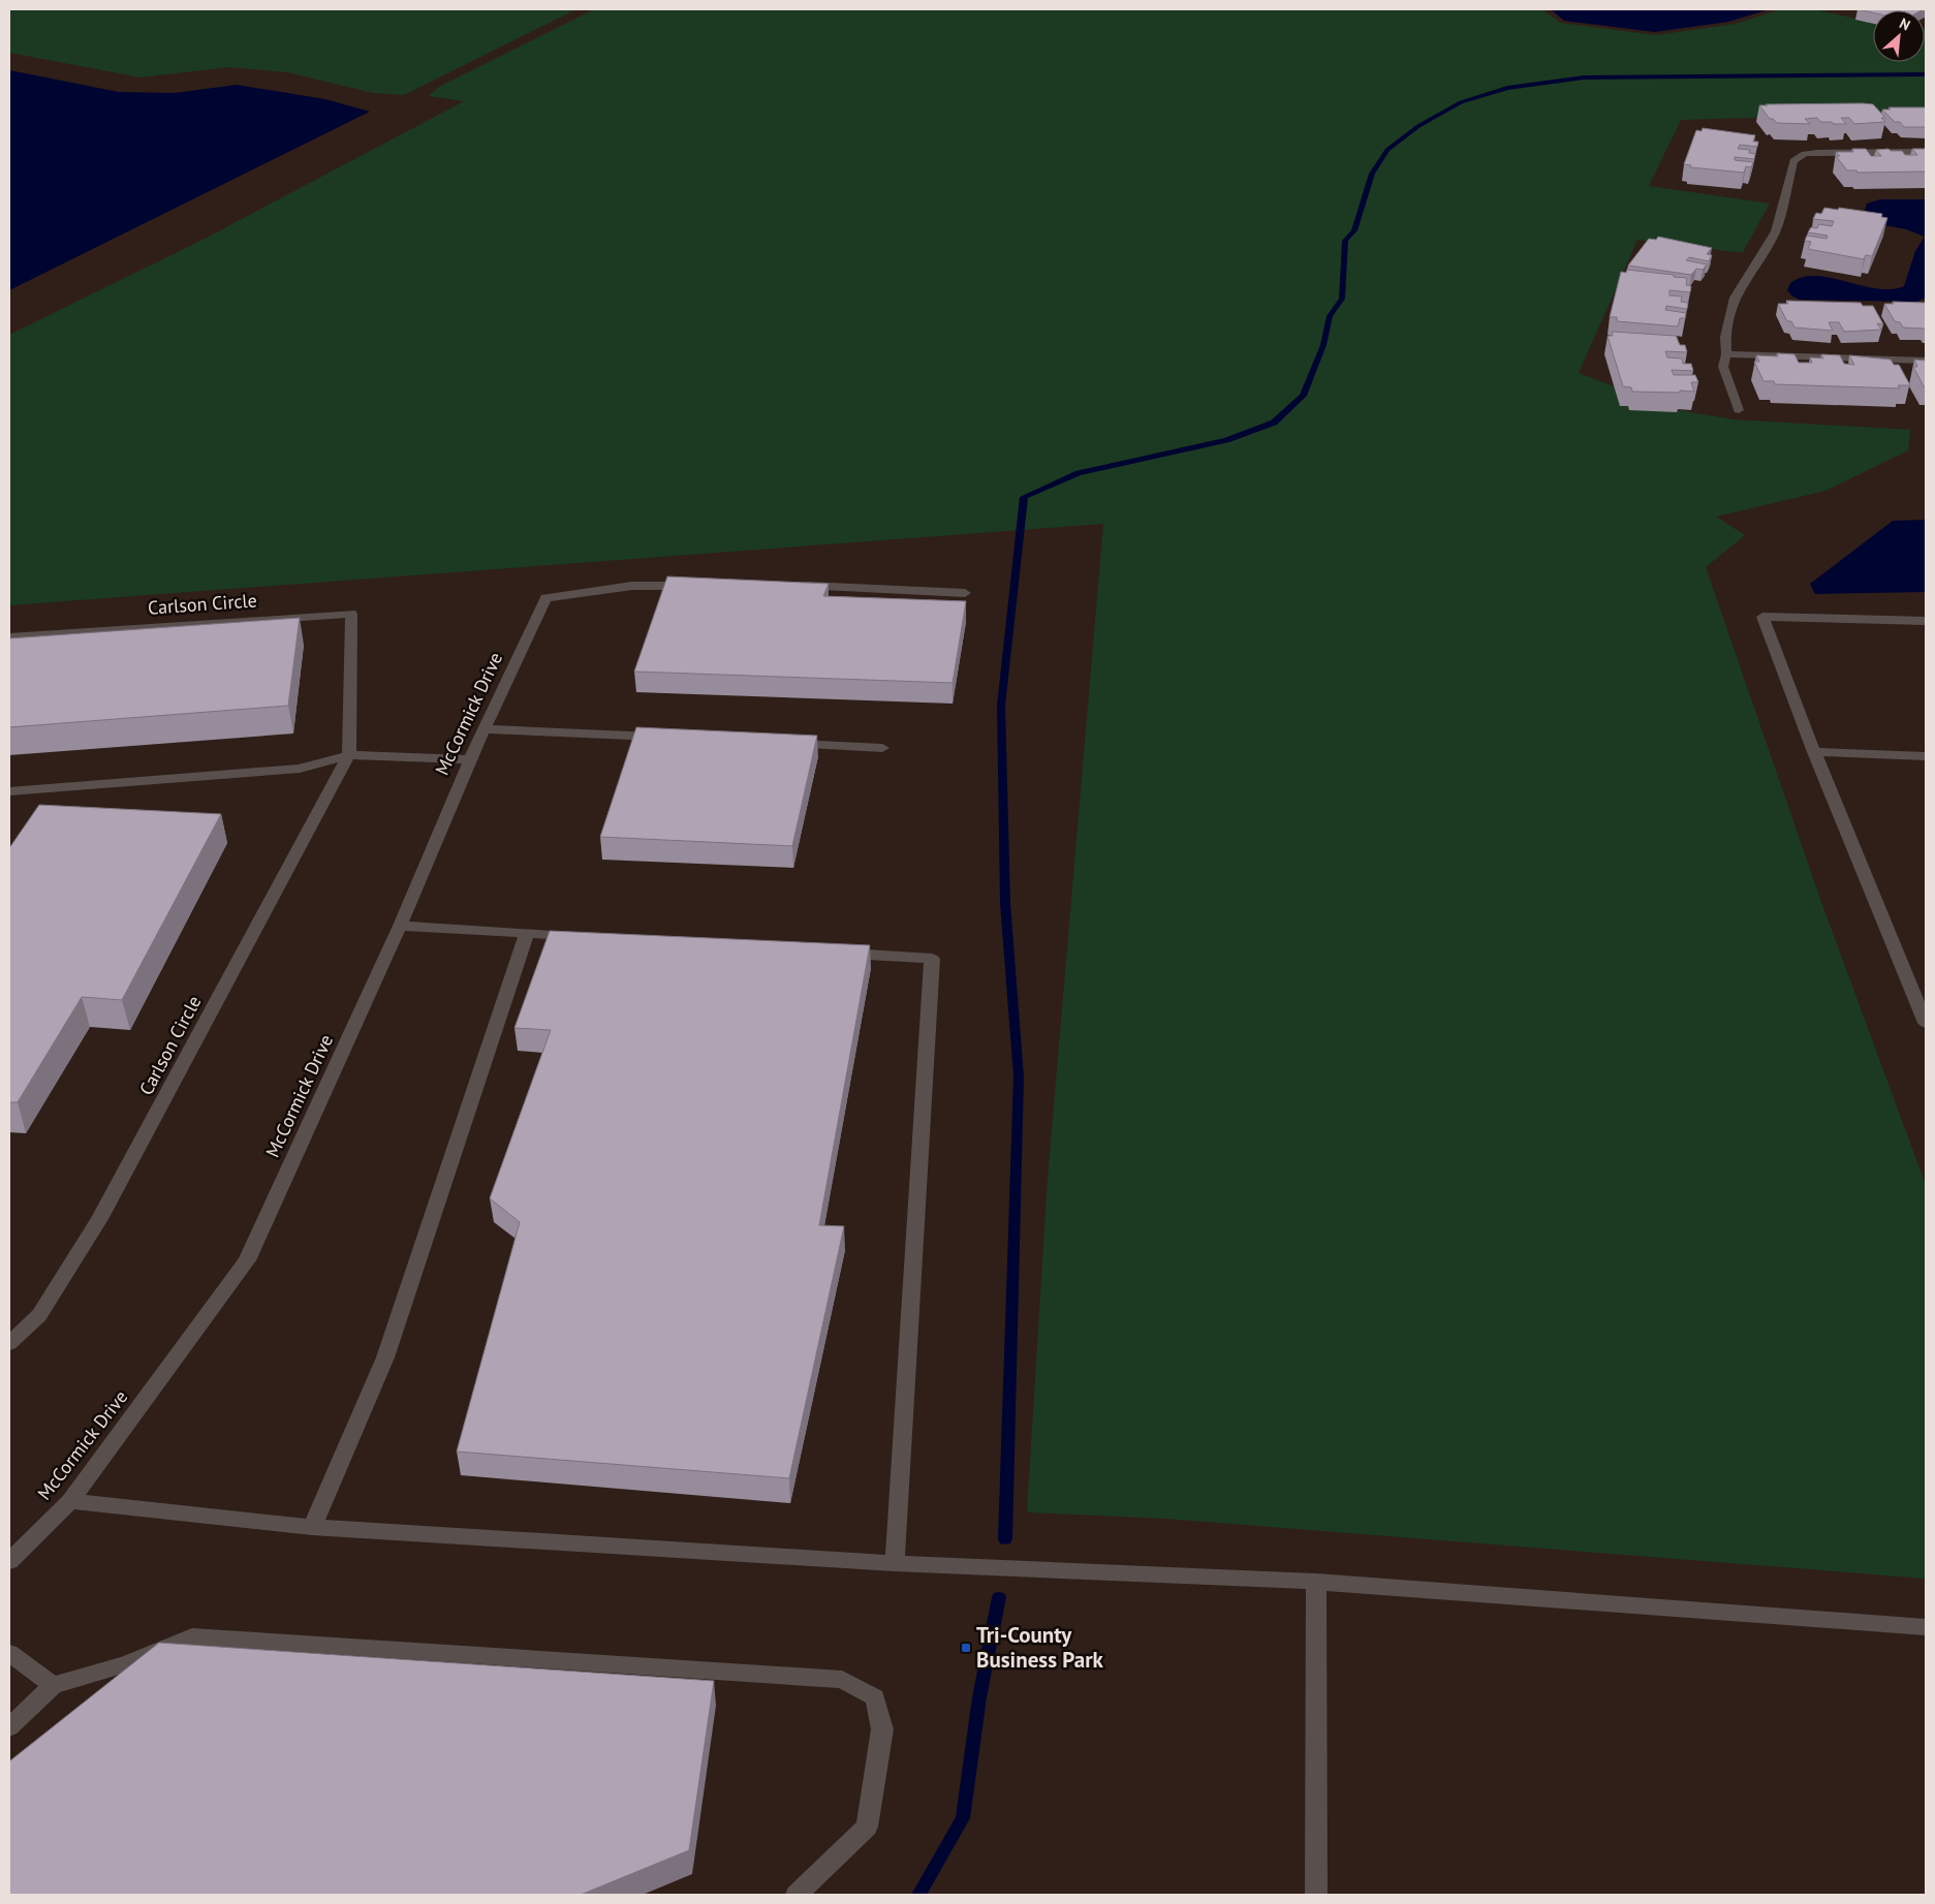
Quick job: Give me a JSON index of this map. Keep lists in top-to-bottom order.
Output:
{
  "streets": {
    "street": ["Carlson Circle", "McCormick Drive"]
  },
  "places": {
    "transit": ["Tri-County Business Park"]
  },
  "north": "top right"
}
